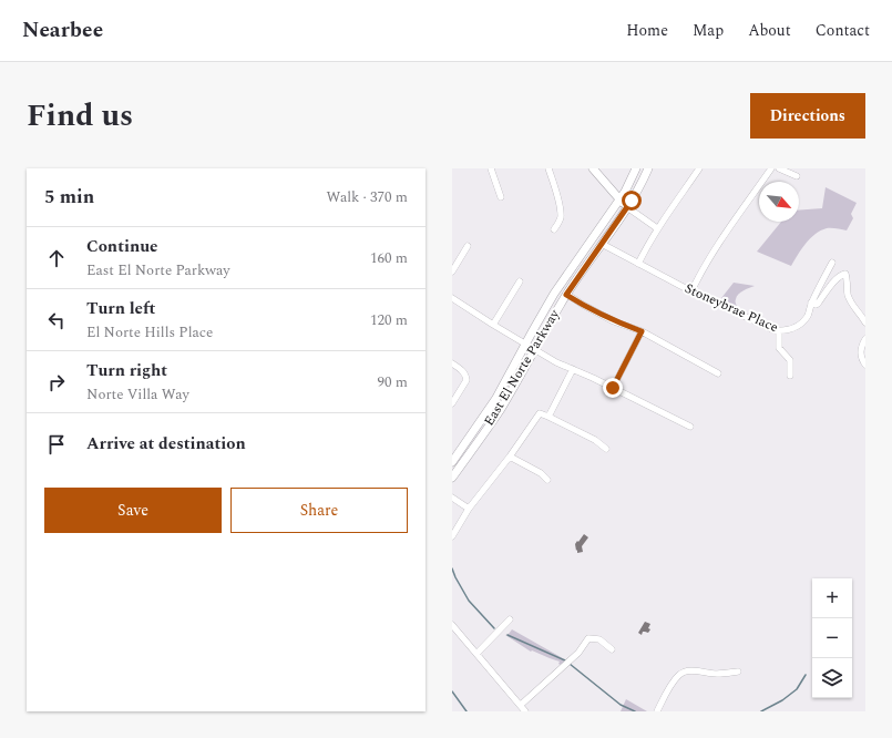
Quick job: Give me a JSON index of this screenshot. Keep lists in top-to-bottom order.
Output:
{
  "streets": {
    "main road": ["East El Norte Parkway"],
    "street": ["Stoneybrae Place"]
  },
  "crossings": [
    ["Stoneybrae Place", "East El Norte Parkway"]
  ],
  "north": "bottom right",
  "page": {
    "header": "Nearbee",
    "nav": [
      "Home",
      "Map",
      "About",
      "Contact"
    ],
    "title": "Find us",
    "buttons": [
      "Directions",
      ["Save", "Share"]
    ],
    "heading": ["5 min", "Walk · 370 m"],
    "list": [
      ["Continue", "East El Norte Parkway", "160 m"],
      ["Turn left", "El Norte Hills Place", "120 m"],
      ["Turn right", "Norte Villa Way", "90 m"],
      "Arrive at destination"
    ],
    "map_buttons": ["+", "−"]
  }
}
